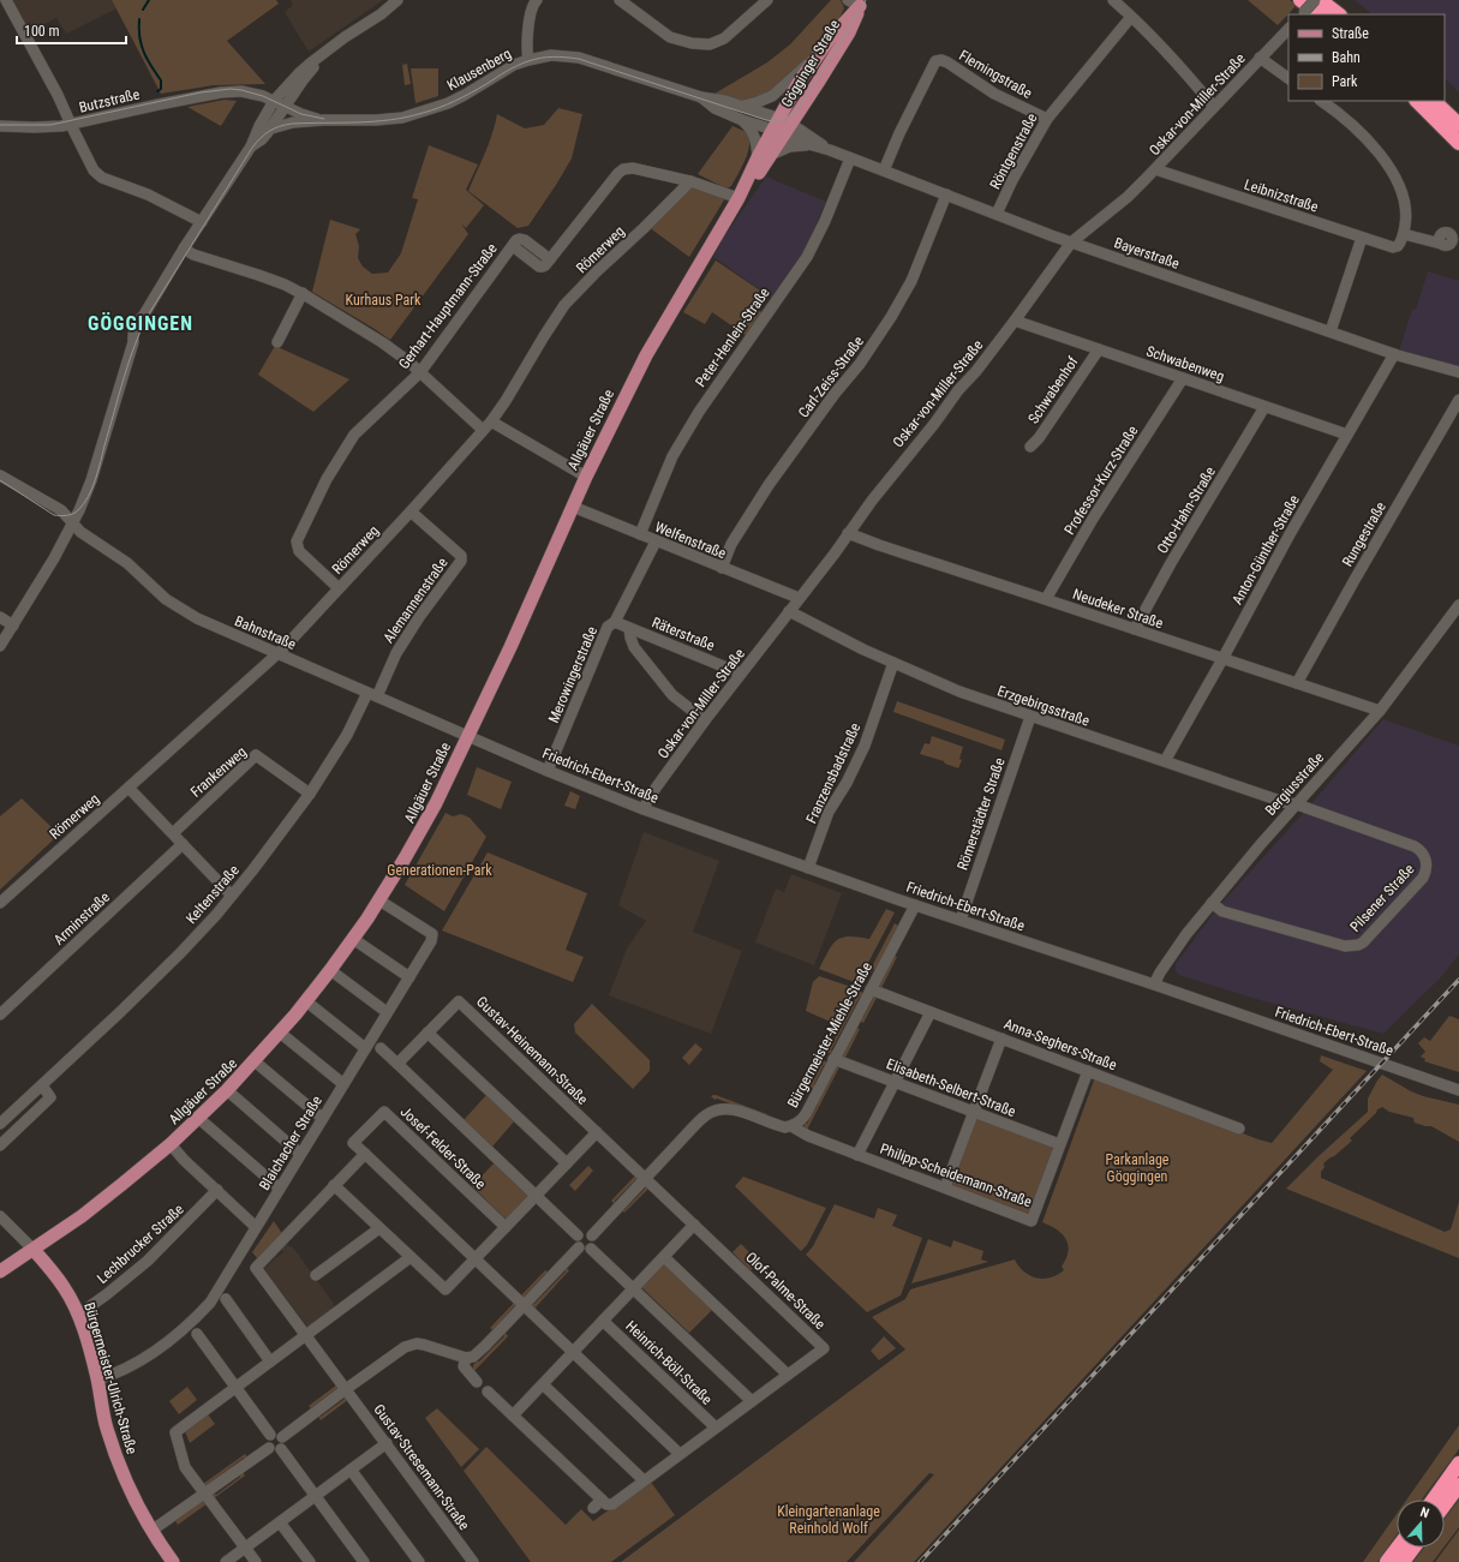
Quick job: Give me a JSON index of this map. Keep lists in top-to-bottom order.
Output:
{
  "streets": {
    "main road": ["Gögginger Straße", "Allgäuer Straße", "Bürgermeister-Ulrich-Straße"],
    "street": [
      "Klausenberg",
      "Flemingstraße",
      "Butzstraße",
      "Oskar-von-Miller-Straße",
      "Röntgenstraße",
      "Leibnizstraße",
      "Römerweg",
      "Bayerstraße",
      "Gerhart-Hauptmann-Straße",
      "Peter-Henlein-Straße",
      "Schwabenweg",
      "Carl-Zeiss-Straße",
      "Schwabenhof",
      "Professor-Kurz-Straße",
      "Otto-Hahn-Straße",
      "Rungestraße",
      "Welfenstraße",
      "Anton-Günther-Straße",
      "Alemannenstraße",
      "Neudeker Straße",
      "Bahnstraße",
      "Räterstraße",
      "Merowingerstraße",
      "Erzgebirgsstraße",
      "Frankenweg",
      "Franzensbadstraße",
      "Friedrich-Ebert-Straße",
      "Bergiusstraße",
      "Römerstädter Straße",
      "Keltenstraße",
      "Pilsener Straße",
      "Arminstraße",
      "Bürgermeister-Miehle-Straße",
      "Anna-Seghers-Straße",
      "Gustav-Heinemann-Straße",
      "Elisabeth-Selbert-Straße",
      "Blaichacher Straße",
      "Josef-Felder-Straße",
      "Philipp-Scheidemann-Straße",
      "Lechbrucker Straße",
      "Olof-Palme-Straße",
      "Heinrich-Böll-Straße",
      "Gustav-Stresemann-Straße"
    ]
  },
  "crossings": [
    ["Gögginger Straße", "Klausenberg"],
    ["Gögginger Straße", "Bayerstraße"],
    ["Gögginger Straße", "Allgäuer Straße"],
    ["Klausenberg", "Butzstraße"],
    ["Klausenberg", "Bayerstraße"],
    ["Klausenberg", "Allgäuer Straße"],
    ["Flemingstraße", "Röntgenstraße"],
    ["Flemingstraße", "Bayerstraße"],
    ["Oskar-von-Miller-Straße", "Leibnizstraße"],
    ["Oskar-von-Miller-Straße", "Bayerstraße"],
    ["Oskar-von-Miller-Straße", "Schwabenweg"],
    ["Oskar-von-Miller-Straße", "Welfenstraße"],
    ["Oskar-von-Miller-Straße", "Neudeker Straße"],
    ["Oskar-von-Miller-Straße", "Räterstraße"],
    ["Oskar-von-Miller-Straße", "Erzgebirgsstraße"],
    ["Oskar-von-Miller-Straße", "Friedrich-Ebert-Straße"],
    ["Röntgenstraße", "Bayerstraße"],
    ["Römerweg", "Gerhart-Hauptmann-Straße"],
    ["Römerweg", "Alemannenstraße"],
    ["Römerweg", "Bahnstraße"],
    ["Bayerstraße", "Peter-Henlein-Straße"],
    ["Bayerstraße", "Carl-Zeiss-Straße"],
    ["Bayerstraße", "Allgäuer Straße"],
    ["Bayerstraße", "Anton-Günther-Straße"],
    ["Gerhart-Hauptmann-Straße", "Allgäuer Straße"],
    ["Peter-Henlein-Straße", "Welfenstraße"],
    ["Schwabenweg", "Schwabenhof"],
    ["Schwabenweg", "Professor-Kurz-Straße"],
    ["Schwabenweg", "Otto-Hahn-Straße"],
    ["Schwabenweg", "Anton-Günther-Straße"],
    ["Carl-Zeiss-Straße", "Welfenstraße"],
    ["Allgäuer Straße", "Welfenstraße"],
    ["Allgäuer Straße", "Bahnstraße"],
    ["Allgäuer Straße", "Friedrich-Ebert-Straße"],
    ["Allgäuer Straße", "Blaichacher Straße"],
    ["Allgäuer Straße", "Bürgermeister-Ulrich-Straße"],
    ["Professor-Kurz-Straße", "Neudeker Straße"],
    ["Otto-Hahn-Straße", "Neudeker Straße"],
    ["Rungestraße", "Neudeker Straße"],
    ["Welfenstraße", "Merowingerstraße"],
    ["Anton-Günther-Straße", "Neudeker Straße"],
    ["Anton-Günther-Straße", "Erzgebirgsstraße"],
    ["Alemannenstraße", "Bahnstraße"],
    ["Alemannenstraße", "Keltenstraße"],
    ["Neudeker Straße", "Bergiusstraße"],
    ["Bahnstraße", "Friedrich-Ebert-Straße"],
    ["Bahnstraße", "Keltenstraße"],
    ["Räterstraße", "Merowingerstraße"],
    ["Merowingerstraße", "Friedrich-Ebert-Straße"],
    ["Erzgebirgsstraße", "Franzensbadstraße"],
    ["Erzgebirgsstraße", "Bergiusstraße"],
    ["Erzgebirgsstraße", "Römerstädter Straße"],
    ["Erzgebirgsstraße", "Pilsener Straße"],
    ["Frankenweg", "Keltenstraße"],
    ["Franzensbadstraße", "Friedrich-Ebert-Straße"],
    ["Friedrich-Ebert-Straße", "Bergiusstraße"],
    ["Friedrich-Ebert-Straße", "Römerstädter Straße"],
    ["Friedrich-Ebert-Straße", "Bürgermeister-Miehle-Straße"],
    ["Bergiusstraße", "Pilsener Straße"],
    ["Bürgermeister-Miehle-Straße", "Anna-Seghers-Straße"],
    ["Bürgermeister-Miehle-Straße", "Gustav-Heinemann-Straße"],
    ["Bürgermeister-Miehle-Straße", "Elisabeth-Selbert-Straße"],
    ["Bürgermeister-Miehle-Straße", "Philipp-Scheidemann-Straße"],
    ["Bürgermeister-Miehle-Straße", "Olof-Palme-Straße"],
    ["Anna-Seghers-Straße", "Philipp-Scheidemann-Straße"],
    ["Gustav-Heinemann-Straße", "Olof-Palme-Straße"],
    ["Elisabeth-Selbert-Straße", "Philipp-Scheidemann-Straße"],
    ["Blaichacher Straße", "Bürgermeister-Ulrich-Straße"],
    ["Lechbrucker Straße", "Bürgermeister-Ulrich-Straße"],
    ["Olof-Palme-Straße", "Heinrich-Böll-Straße"]
  ],
  "districts": ["GÖGGINGEN"],
  "parks": [
    "Kurhaus Park",
    "Generationen-Park",
    "Parkanlage Göggingen",
    "Kleingartenanlage Reinhold Wolf"
  ],
  "legend": ["Straße", "Bahn", "Park"],
  "scale_bar": "100 m",
  "north": "top"
}
